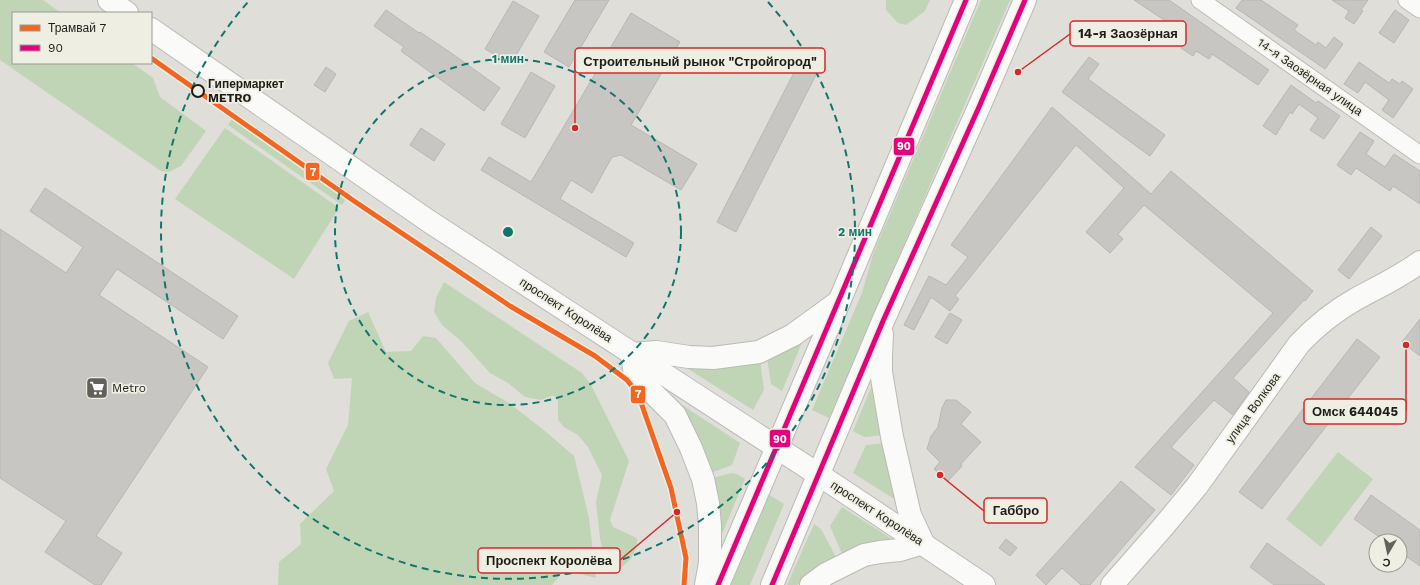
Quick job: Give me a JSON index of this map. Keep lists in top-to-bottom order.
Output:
{
  "streets": {
    "main road": ["проспект Королёва", "улица Волкова"],
    "street": ["14-я Заозёрная улица"]
  },
  "places": {
    "other": [
      "14-я Заозёрная",
      "Гипермаркет METRO",
      "Строительный рынок \"Стройгород\"",
      "Омск 644045",
      "Габбро",
      "Проспект Королёва"
    ],
    "supermarket": ["Metro"]
  },
  "lines": ["transit line 90", "tram line 7"],
  "legend": ["Трамвай 7", "90"],
  "north": "bottom",
  "rings": ["1 мин", "2 мин"]
}
